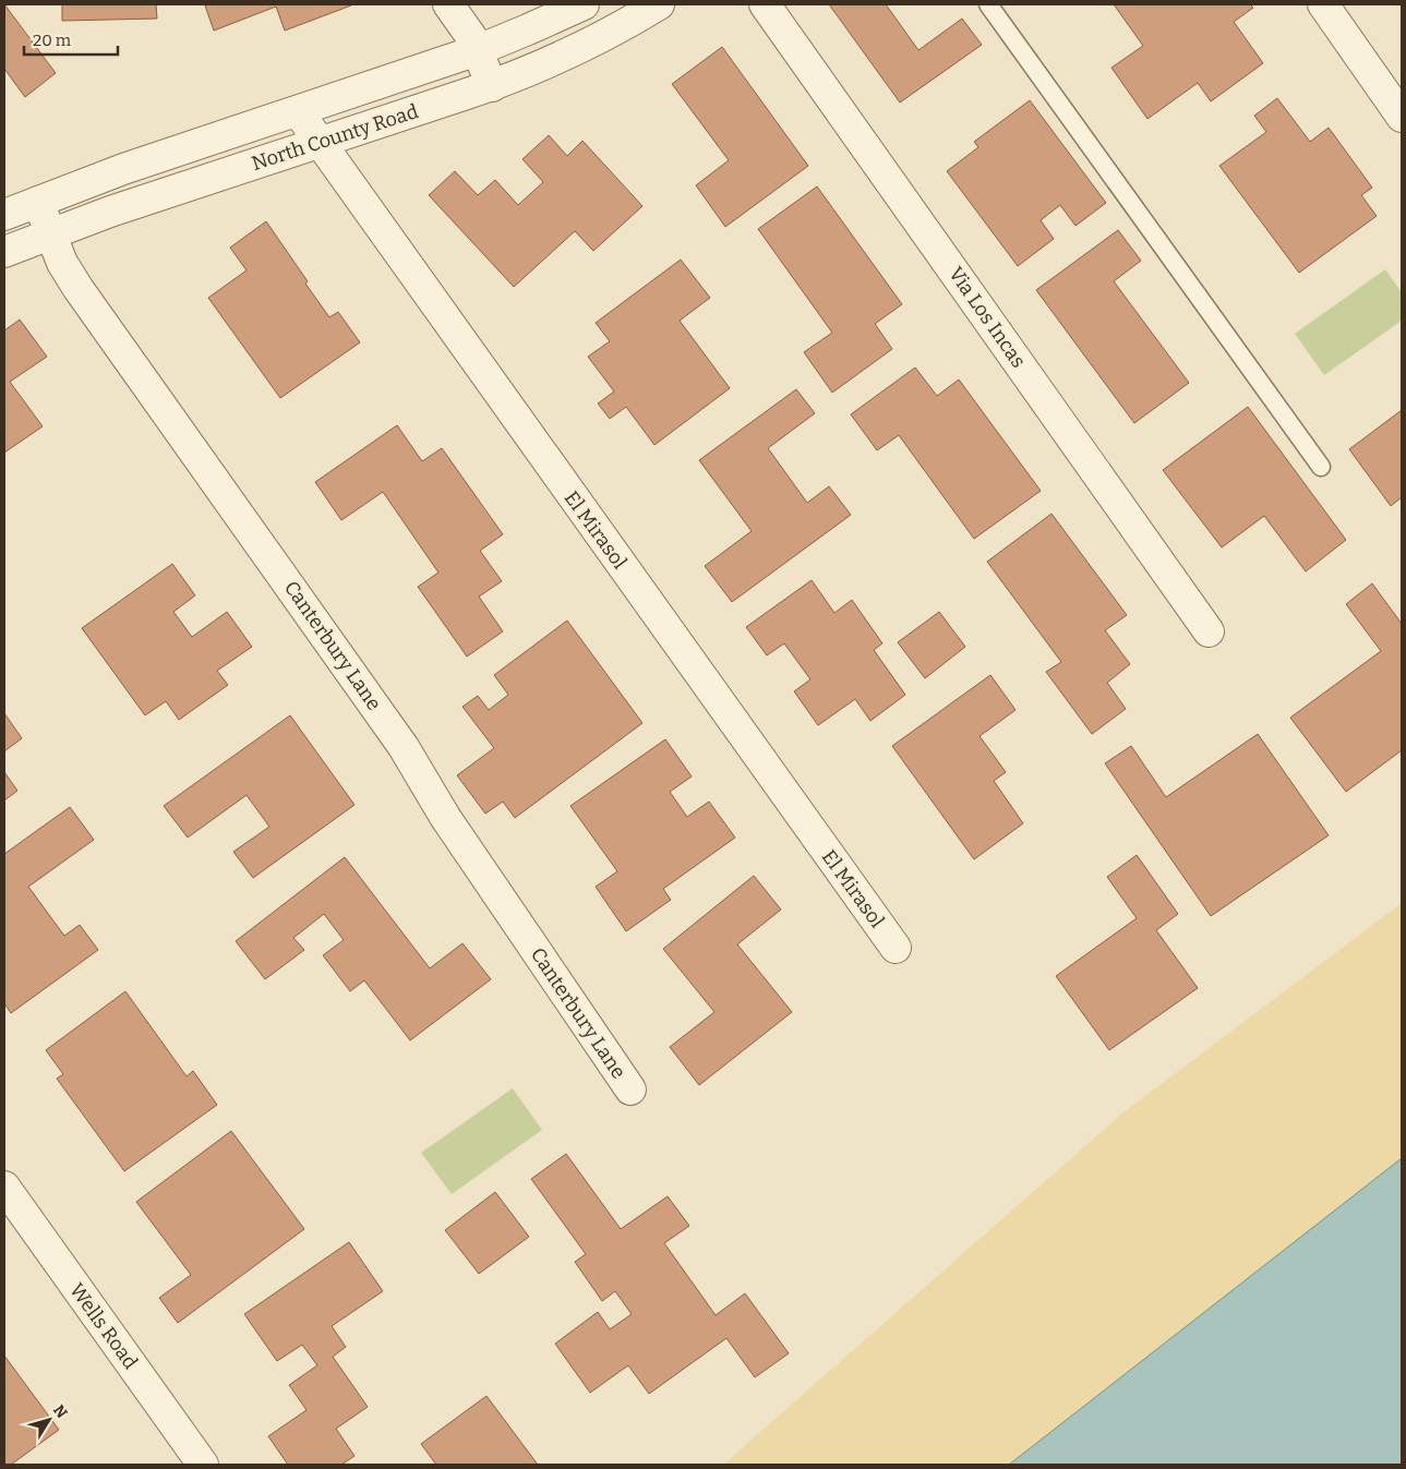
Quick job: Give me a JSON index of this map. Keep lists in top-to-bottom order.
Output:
{
  "streets": {
    "street": [
      "North County Road",
      "Via Los Incas",
      "El Mirasol",
      "Canterbury Lane",
      "Wells Road"
    ]
  },
  "crossings": [
    ["North County Road", "El Mirasol"],
    ["North County Road", "Canterbury Lane"]
  ],
  "scale_bar": "20 m",
  "north": "top right"
}
